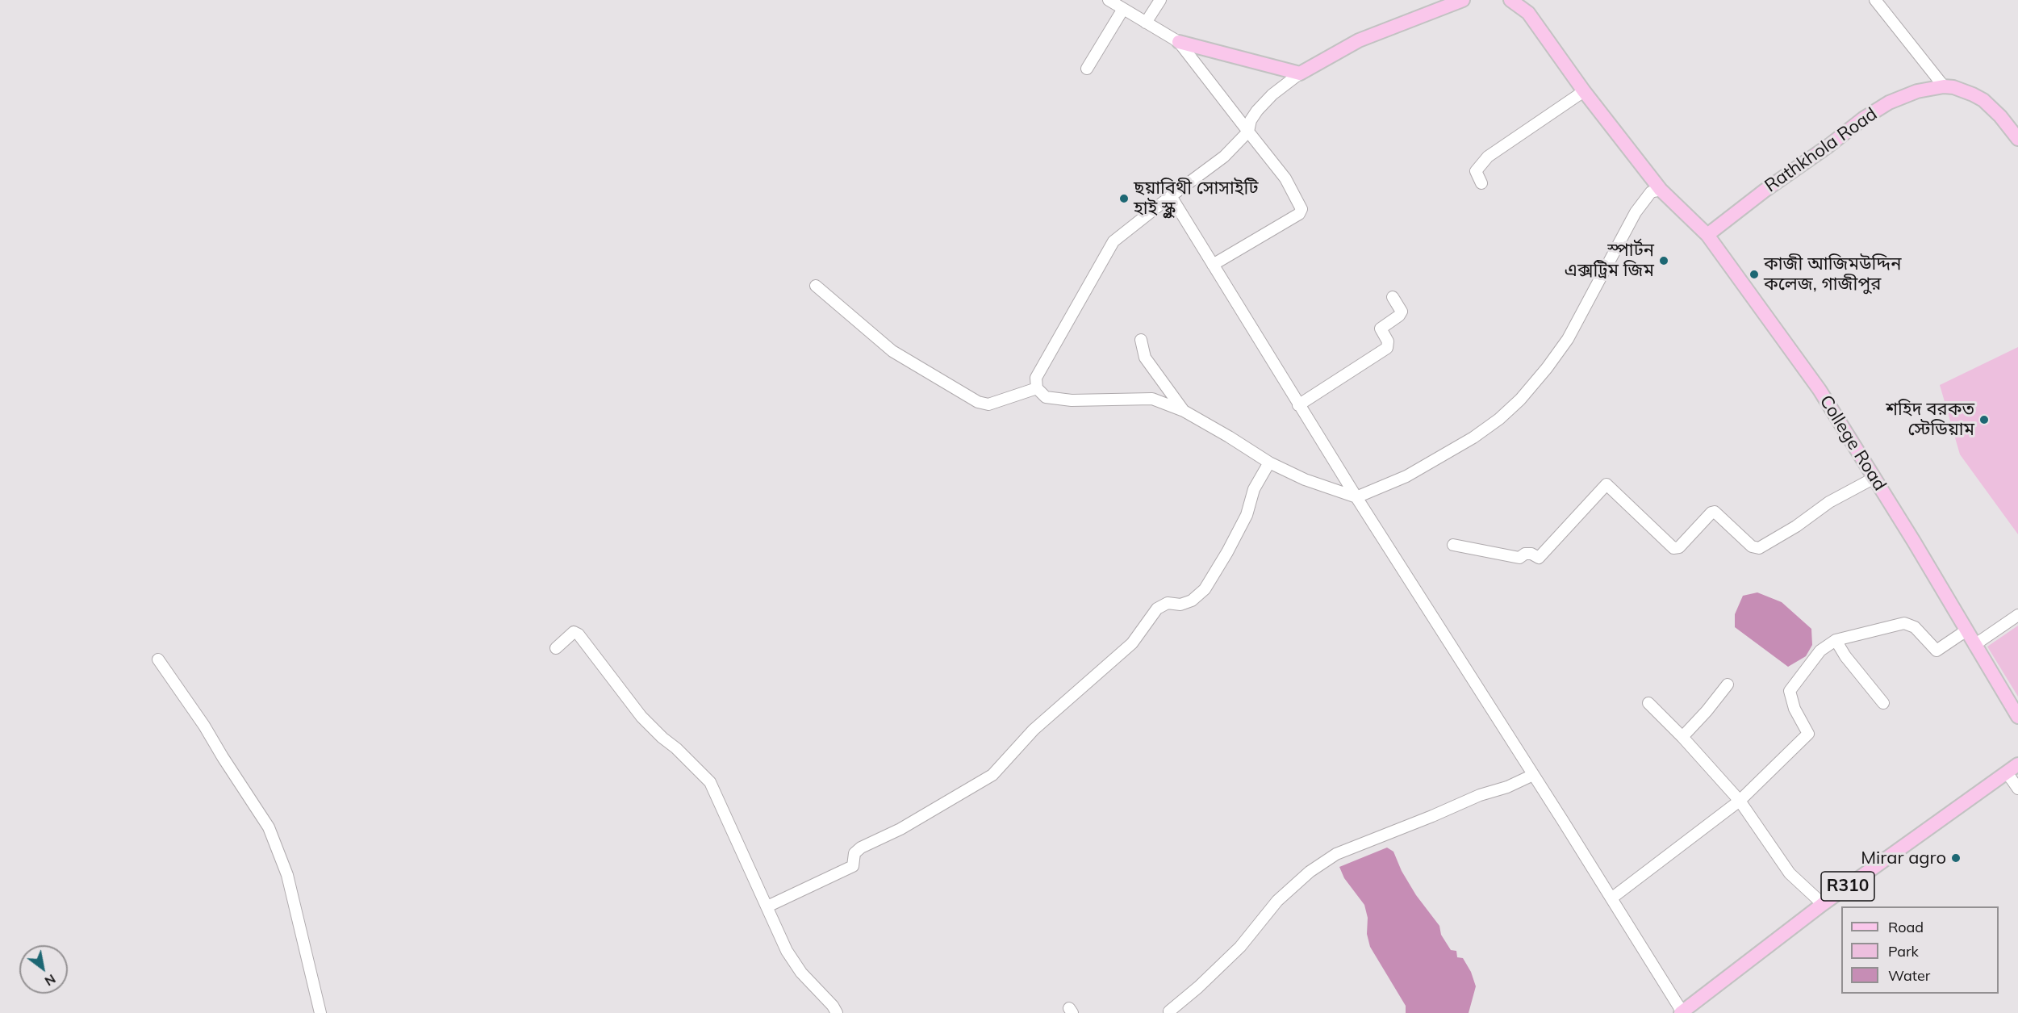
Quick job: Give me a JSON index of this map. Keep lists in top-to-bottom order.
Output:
{
  "streets": {
    "main road": ["Rathkhola Road", "College Road", "R310"]
  },
  "crossings": [
    ["Rathkhola Road", "College Road"]
  ],
  "places": [
    "ছয়াবিথী সোসাইটি হাই স্কুল",
    "স্পার্টন এক্সট্রিম জিম",
    "কাজী আজিমউদ্দিন কলেজ, গাজীপুর",
    "শহিদ বরকত স্টেডিয়াম",
    "Mirar agro"
  ],
  "legend": ["Road", "Park", "Water"],
  "north": "bottom right"
}
